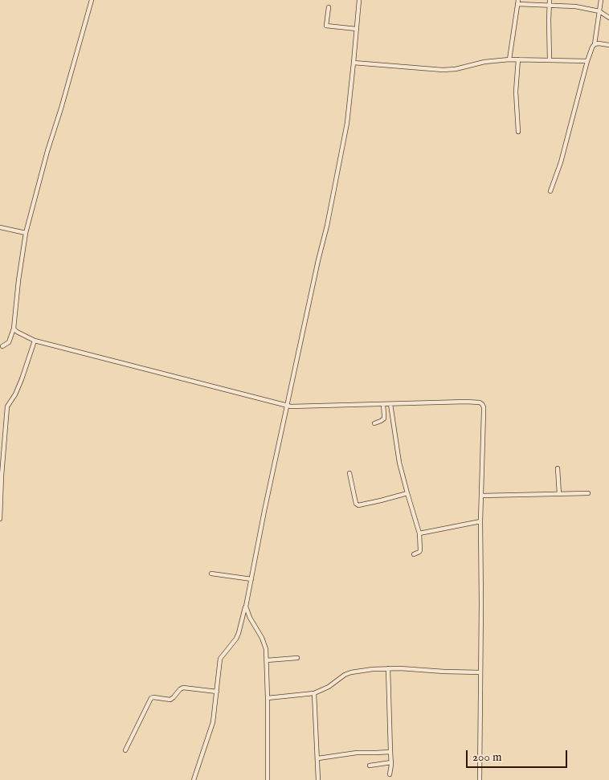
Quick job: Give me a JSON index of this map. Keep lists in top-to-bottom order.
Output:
{
  "scale_bar": "200 m"
}
